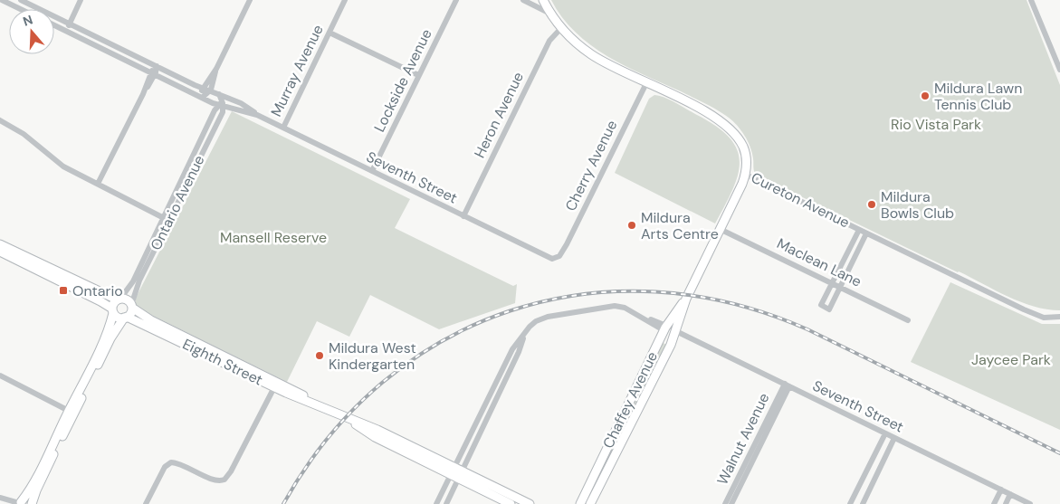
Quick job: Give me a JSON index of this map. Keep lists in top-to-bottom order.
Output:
{
  "streets": {
    "street": [
      "Murray Avenue",
      "Lockside Avenue",
      "Heron Avenue",
      "Cherry Avenue",
      "Seventh Street",
      "Cureton Avenue",
      "Ontario Avenue",
      "Maclean Lane",
      "Eighth Street",
      "Chaffey Avenue",
      "Walnut Avenue"
    ]
  },
  "crossings": [
    ["Murray Avenue", "Seventh Street"],
    ["Lockside Avenue", "Seventh Street"],
    ["Heron Avenue", "Seventh Street"],
    ["Heron Avenue", "Cureton Avenue"],
    ["Cherry Avenue", "Seventh Street"],
    ["Cherry Avenue", "Cureton Avenue"],
    ["Seventh Street", "Ontario Avenue"],
    ["Seventh Street", "Chaffey Avenue"],
    ["Seventh Street", "Walnut Avenue"],
    ["Cureton Avenue", "Chaffey Avenue"],
    ["Ontario Avenue", "Eighth Street"],
    ["Maclean Lane", "Chaffey Avenue"]
  ],
  "parks": ["Rio Vista Park", "Mansell Reserve", "Jaycee Park"],
  "places": {
    "other": [
      "Mildura Lawn Tennis Club",
      "Mildura Bowls Club",
      "Mildura Arts Centre",
      "Mildura West Kindergarten"
    ],
    "transit": ["Ontario"]
  },
  "north": "top"
}
